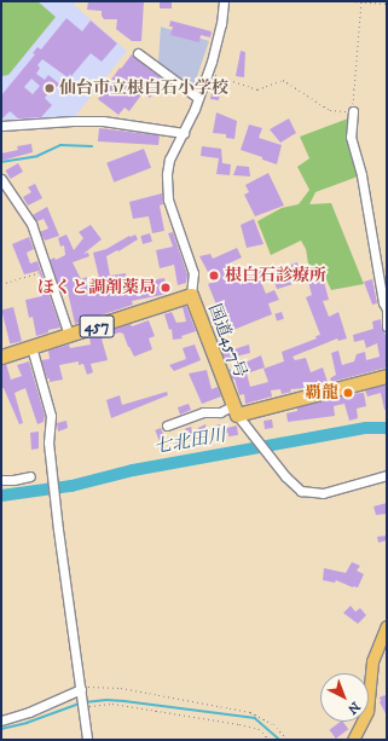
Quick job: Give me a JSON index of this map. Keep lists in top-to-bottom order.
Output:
{
  "streets": {
    "highway": ["457", "国道457号"]
  },
  "water": ["七北田川"],
  "places": [
    "仙台市立根白石小学校",
    "根白石診療所",
    "ほくと調剤薬局",
    "覇龍"
  ],
  "north": "bottom right"
}
